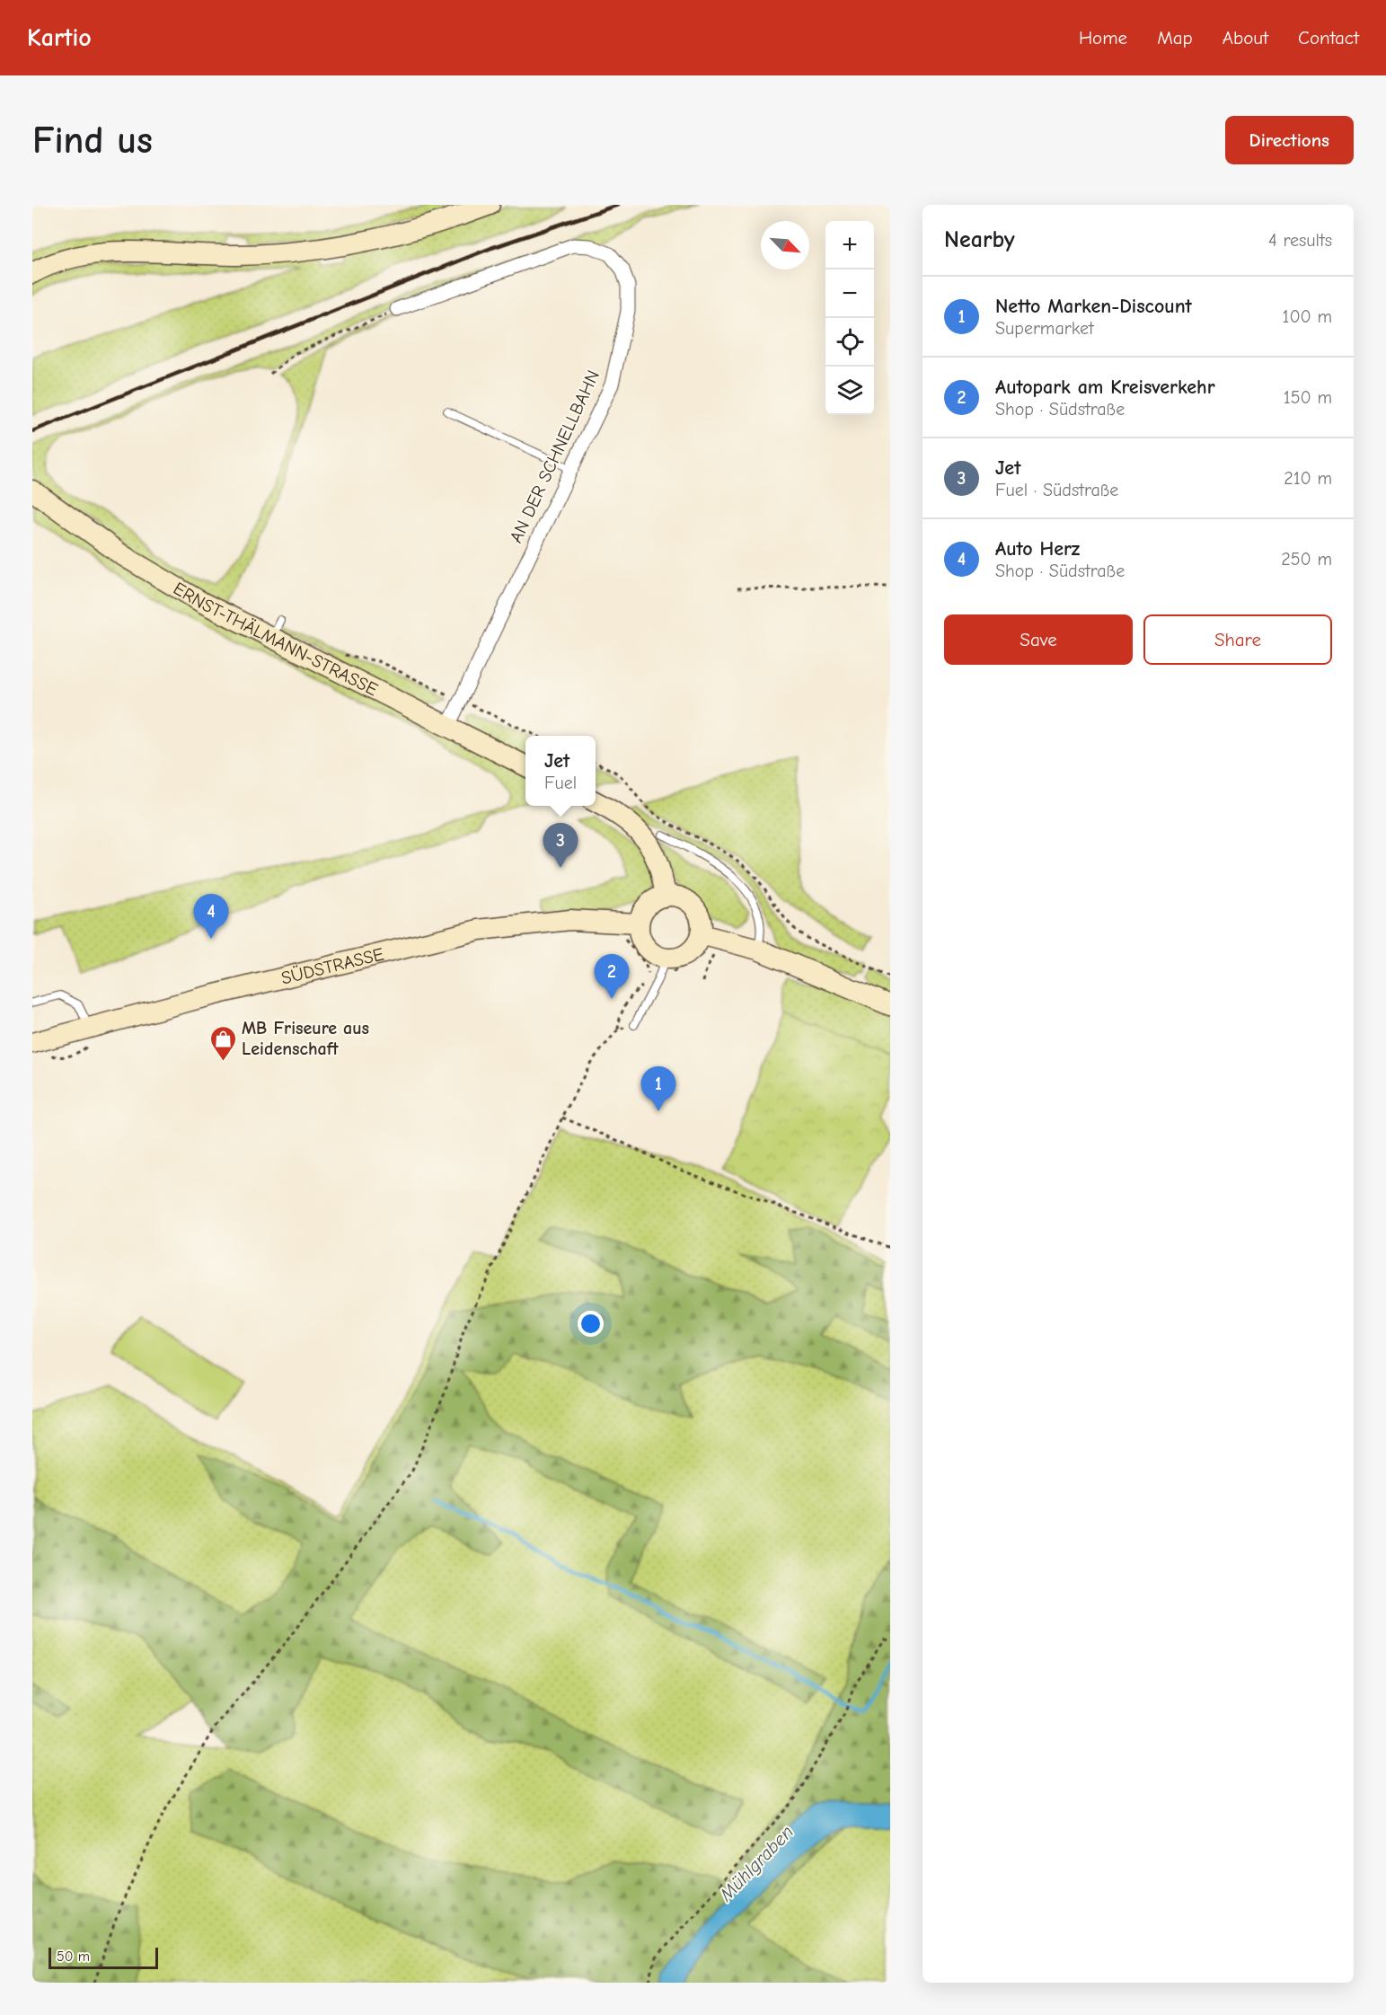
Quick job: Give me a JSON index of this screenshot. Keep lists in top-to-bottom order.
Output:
{
  "streets": {
    "main road": ["ERNST-THÄLMANN-STRASSE", "SÜDSTRASSE"],
    "street": ["AN DER SCHNELLBAHN"]
  },
  "crossings": [
    ["AN DER SCHNELLBAHN", "ERNST-THÄLMANN-STRASSE"]
  ],
  "water": ["Mühlgraben"],
  "places": {
    "shop": ["MB Friseure aus Leidenschaft"]
  },
  "scale_bar": "50 m",
  "north": "bottom right",
  "page": {
    "header": "Kartio",
    "nav": [
      "Home",
      "Map",
      "About",
      "Contact"
    ],
    "buttons": [
      "Directions",
      ["Save", "Share"]
    ],
    "title": "Find us",
    "heading": ["Nearby", "4 results"],
    "map_buttons": ["+", "−"],
    "list": [
      {
        "mark": "1",
        "name": "Netto Marken-Discount",
        "note": "Supermarket",
        "value": "100 m"
      },
      {
        "mark": "2",
        "name": "Autopark am Kreisverkehr",
        "note": "Shop · Südstraße",
        "value": "150 m"
      },
      {
        "mark": "3",
        "name": "Jet",
        "note": "Fuel · Südstraße",
        "value": "210 m"
      },
      {
        "mark": "4",
        "name": "Auto Herz",
        "note": "Shop · Südstraße",
        "value": "250 m"
      }
    ],
    "popup": ["Jet", "Fuel"],
    "pins": [
      "3",
      "4",
      "2",
      "1"
    ],
    "scale": "50 m"
  }
}
